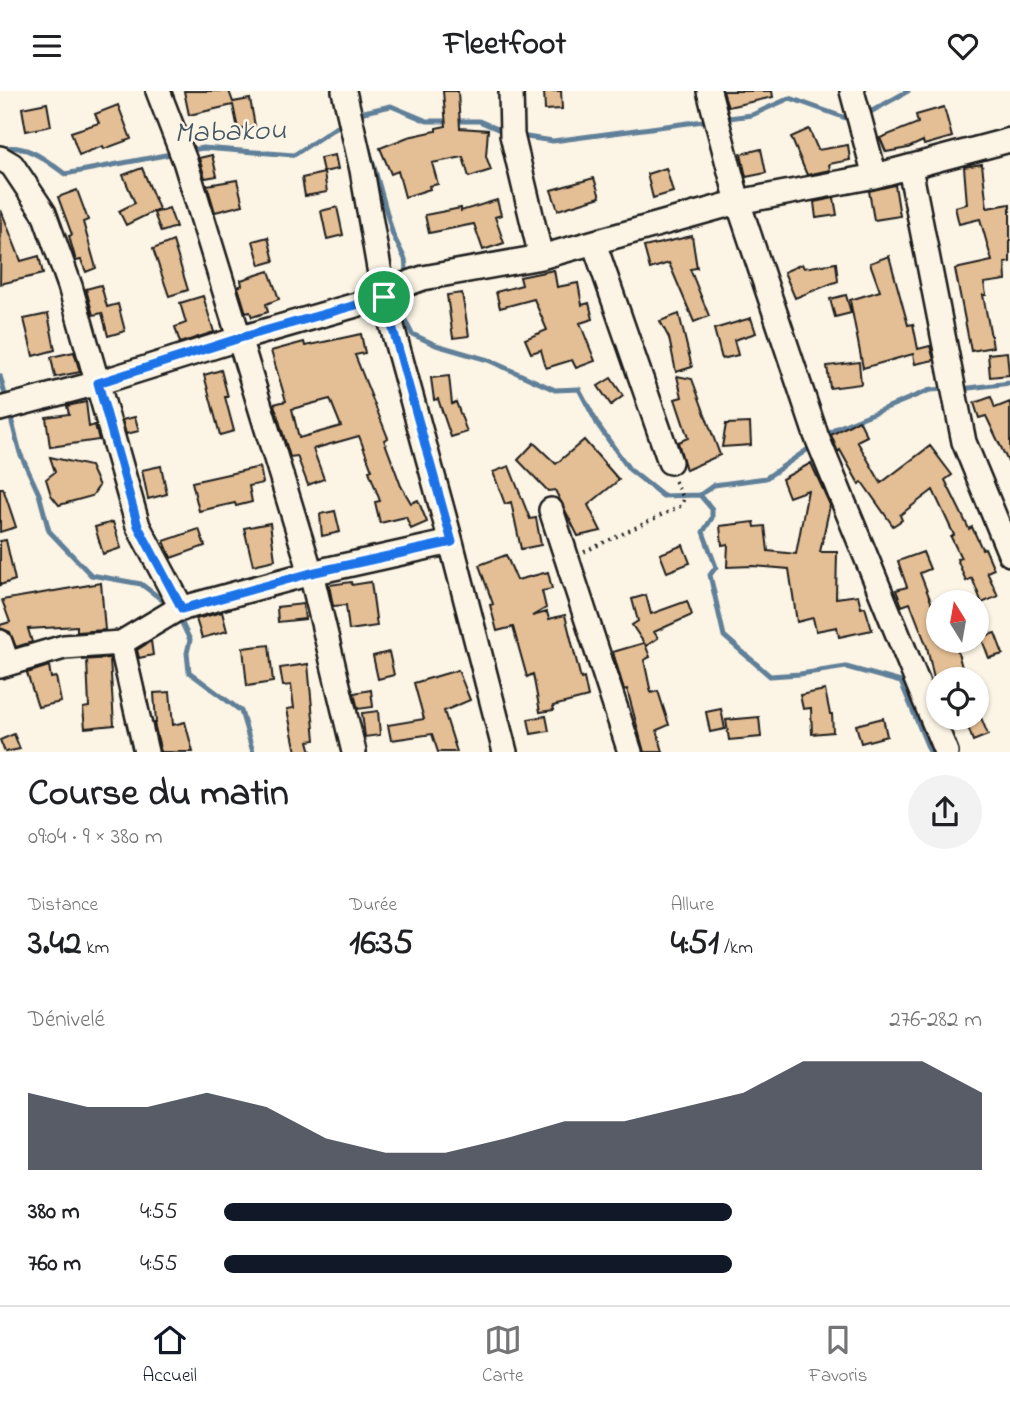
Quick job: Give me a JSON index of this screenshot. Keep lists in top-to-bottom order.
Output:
{
  "water": ["Mabakou"],
  "north": "top",
  "page": {
    "header": "Fleetfoot",
    "heading": ["Course du matin", "09:04 · 9 × 380 m"],
    "stats": [
      ["Distance", "3.42 km"],
      ["Durée", "16:35"],
      ["Allure", "4:51 /km"]
    ],
    "chart": ["Dénivelé", "276–282 m"],
    "list": [
      {
        "name": "380 m",
        "note": "4:55"
      },
      {
        "name": "760 m",
        "note": "4:55"
      }
    ],
    "tabs": ["Accueil", "Carte", "Favoris"]
  }
}
